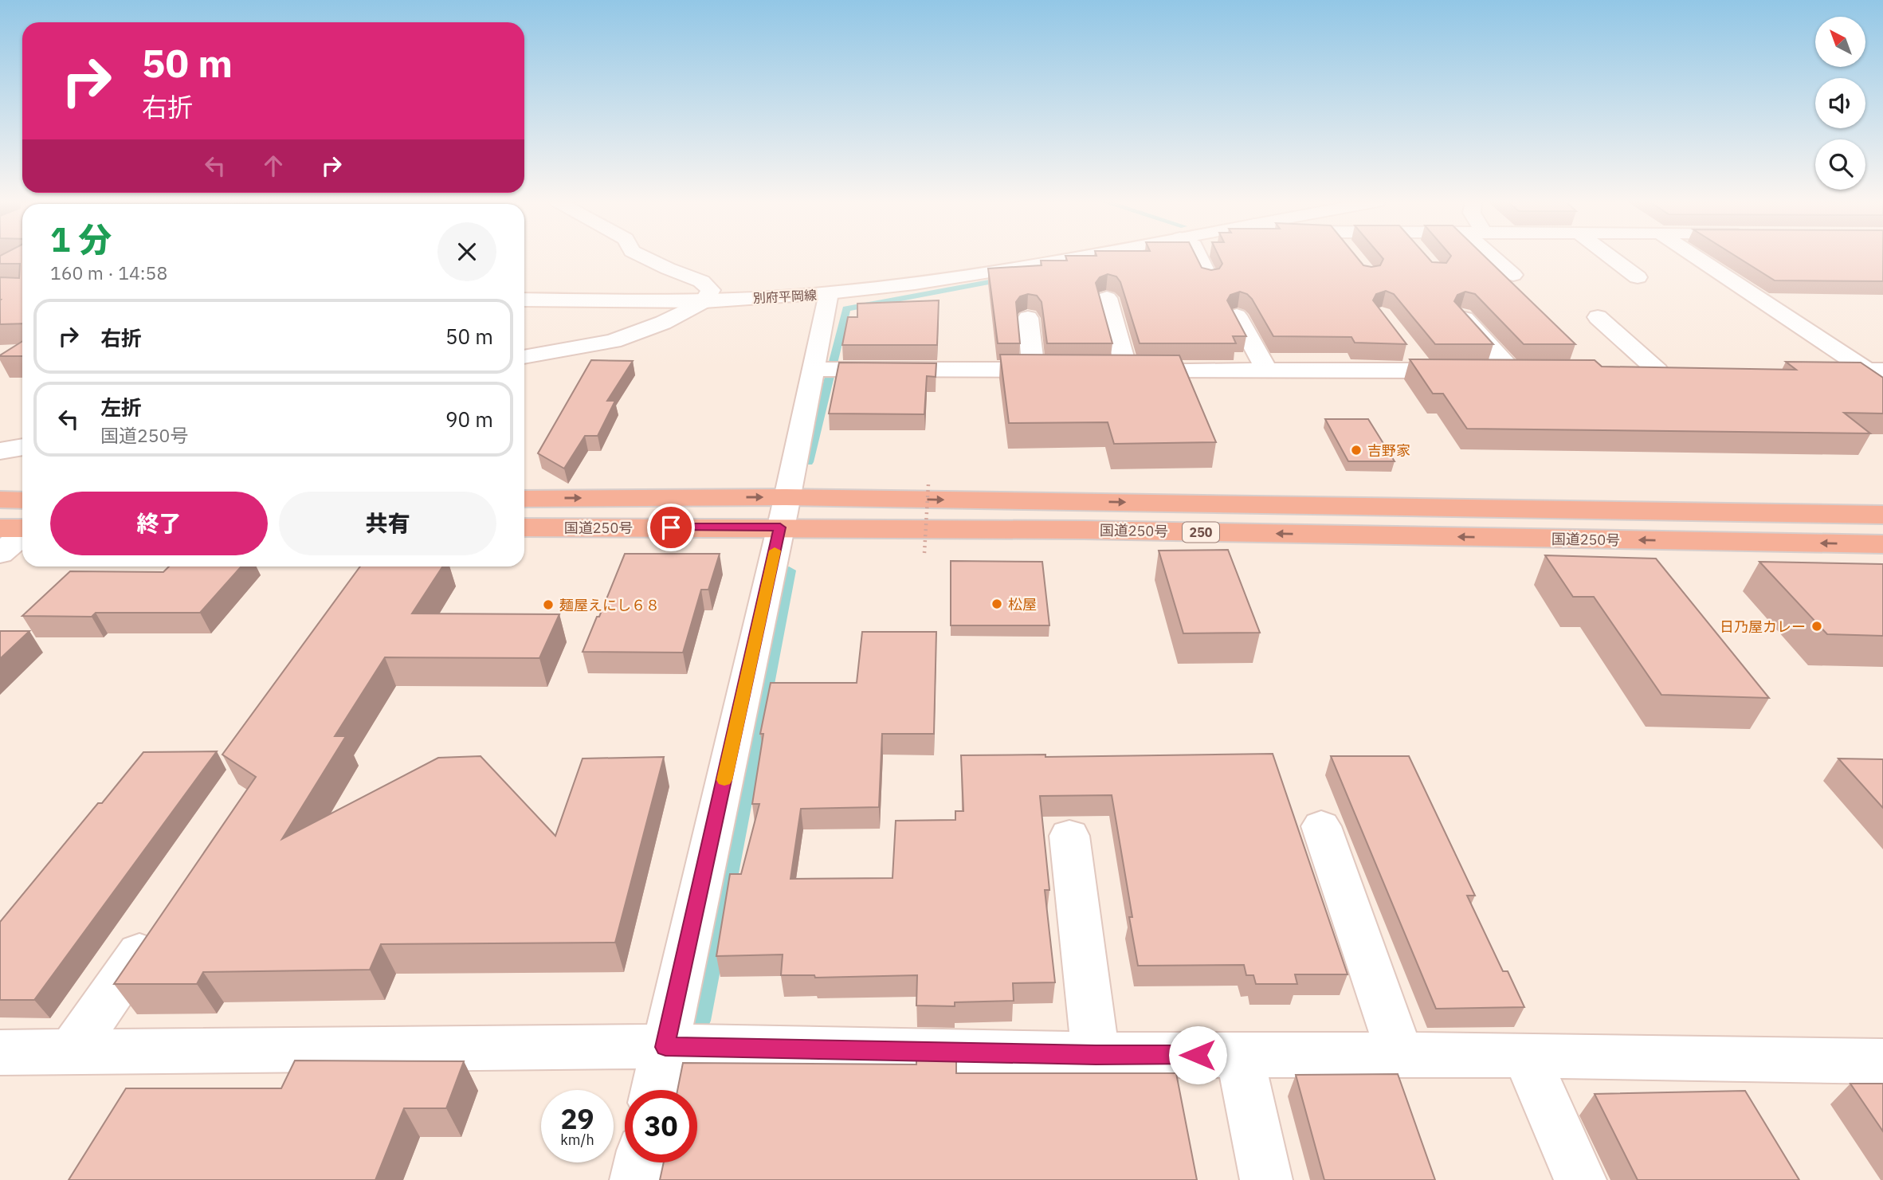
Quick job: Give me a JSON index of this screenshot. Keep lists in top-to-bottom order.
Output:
{
  "streets": {
    "highway": ["国道250号", "250"],
    "street": ["別府平岡線"]
  },
  "places": [
    "吉野家",
    "松屋",
    "麺屋えにし６８",
    "日乃屋カレー"
  ],
  "north": "top left",
  "page": {
    "turn": ["50 m", "右折"],
    "heading": ["1 分", "160 m · 14:58"],
    "list": [
      {
        "name": "右折",
        "value": "50 m"
      },
      {
        "name": "左折",
        "note": "国道250号",
        "value": "90 m"
      }
    ],
    "buttons": ["終了", "共有"],
    "speed": "29 km/h",
    "limit": "30"
  }
}
